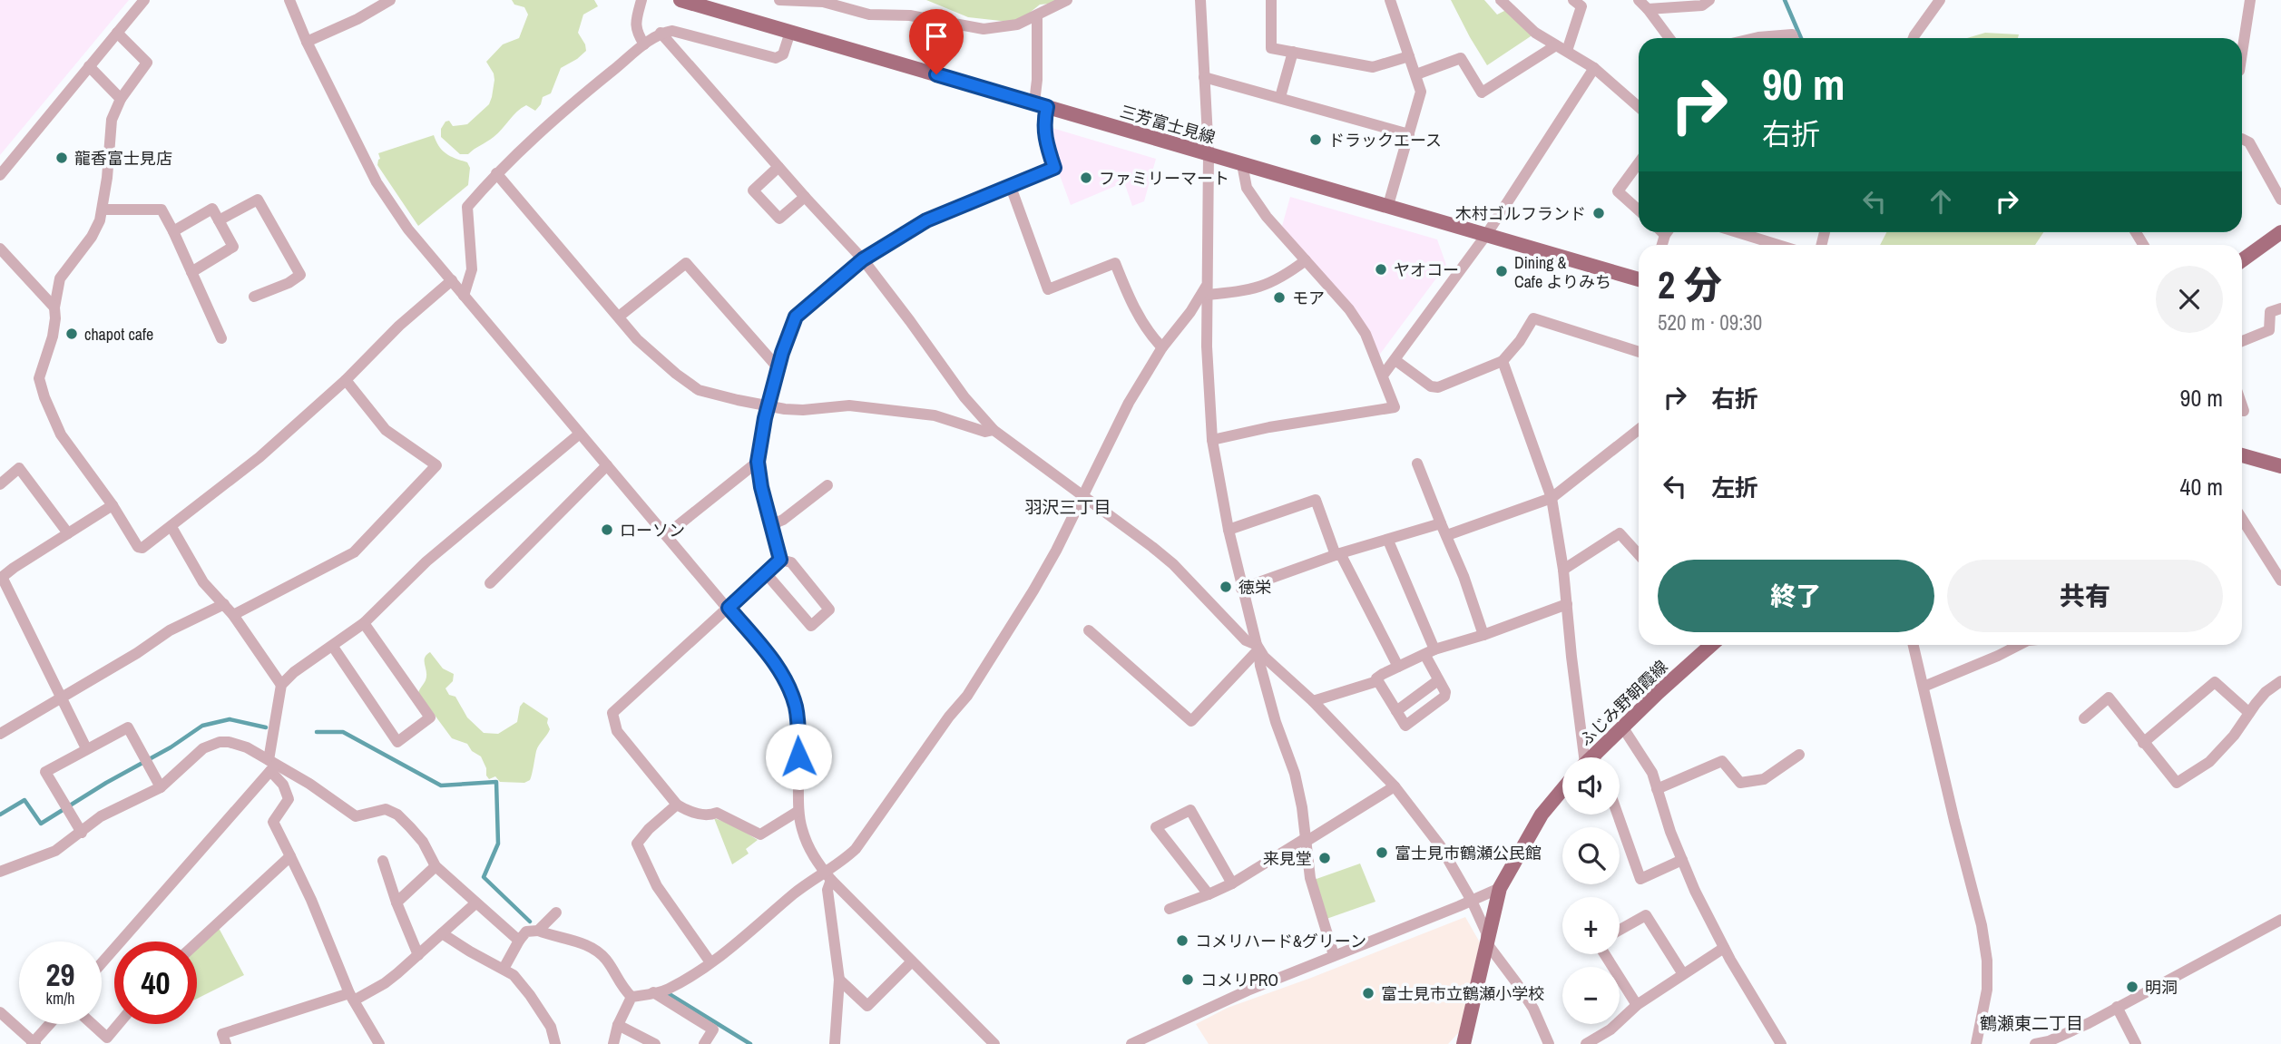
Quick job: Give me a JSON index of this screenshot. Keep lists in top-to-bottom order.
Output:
{
  "streets": {
    "main road": ["三芳富士見線", "ふじみ野朝霞線"]
  },
  "districts": ["羽沢三丁目", "鶴瀬東二丁目"],
  "places": [
    "ドラックエース",
    "龍香富士見店",
    "ファミリーマート",
    "木村ゴルフランド",
    "ヤオコー",
    "Dining & Cafe よりみち",
    "モア",
    "chapot cafe",
    "ローソン",
    "徳栄",
    "富士見市鶴瀬公民館",
    "来見堂",
    "コメリハード&グリーン",
    "コメリPRO",
    "明洞",
    "富士見市立鶴瀬小学校"
  ],
  "page": {
    "turn": ["90 m", "右折"],
    "heading": ["2 分", "520 m · 09:30"],
    "list": [
      {
        "name": "右折",
        "value": "90 m"
      },
      {
        "name": "左折",
        "value": "40 m"
      }
    ],
    "buttons": ["終了", "共有"],
    "map_buttons": ["+", "−"],
    "speed": "29 km/h",
    "limit": "40"
  }
}
